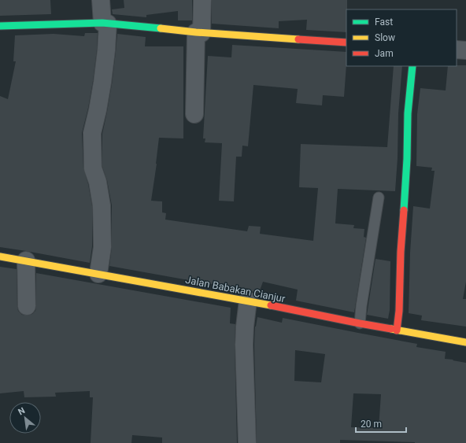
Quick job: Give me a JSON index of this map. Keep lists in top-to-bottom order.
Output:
{
  "streets": {
    "street": ["Jalan Babakan Cianjur"]
  },
  "legend": ["Fast", "Slow", "Jam"],
  "scale_bar": "20 m",
  "north": "top left"
}
